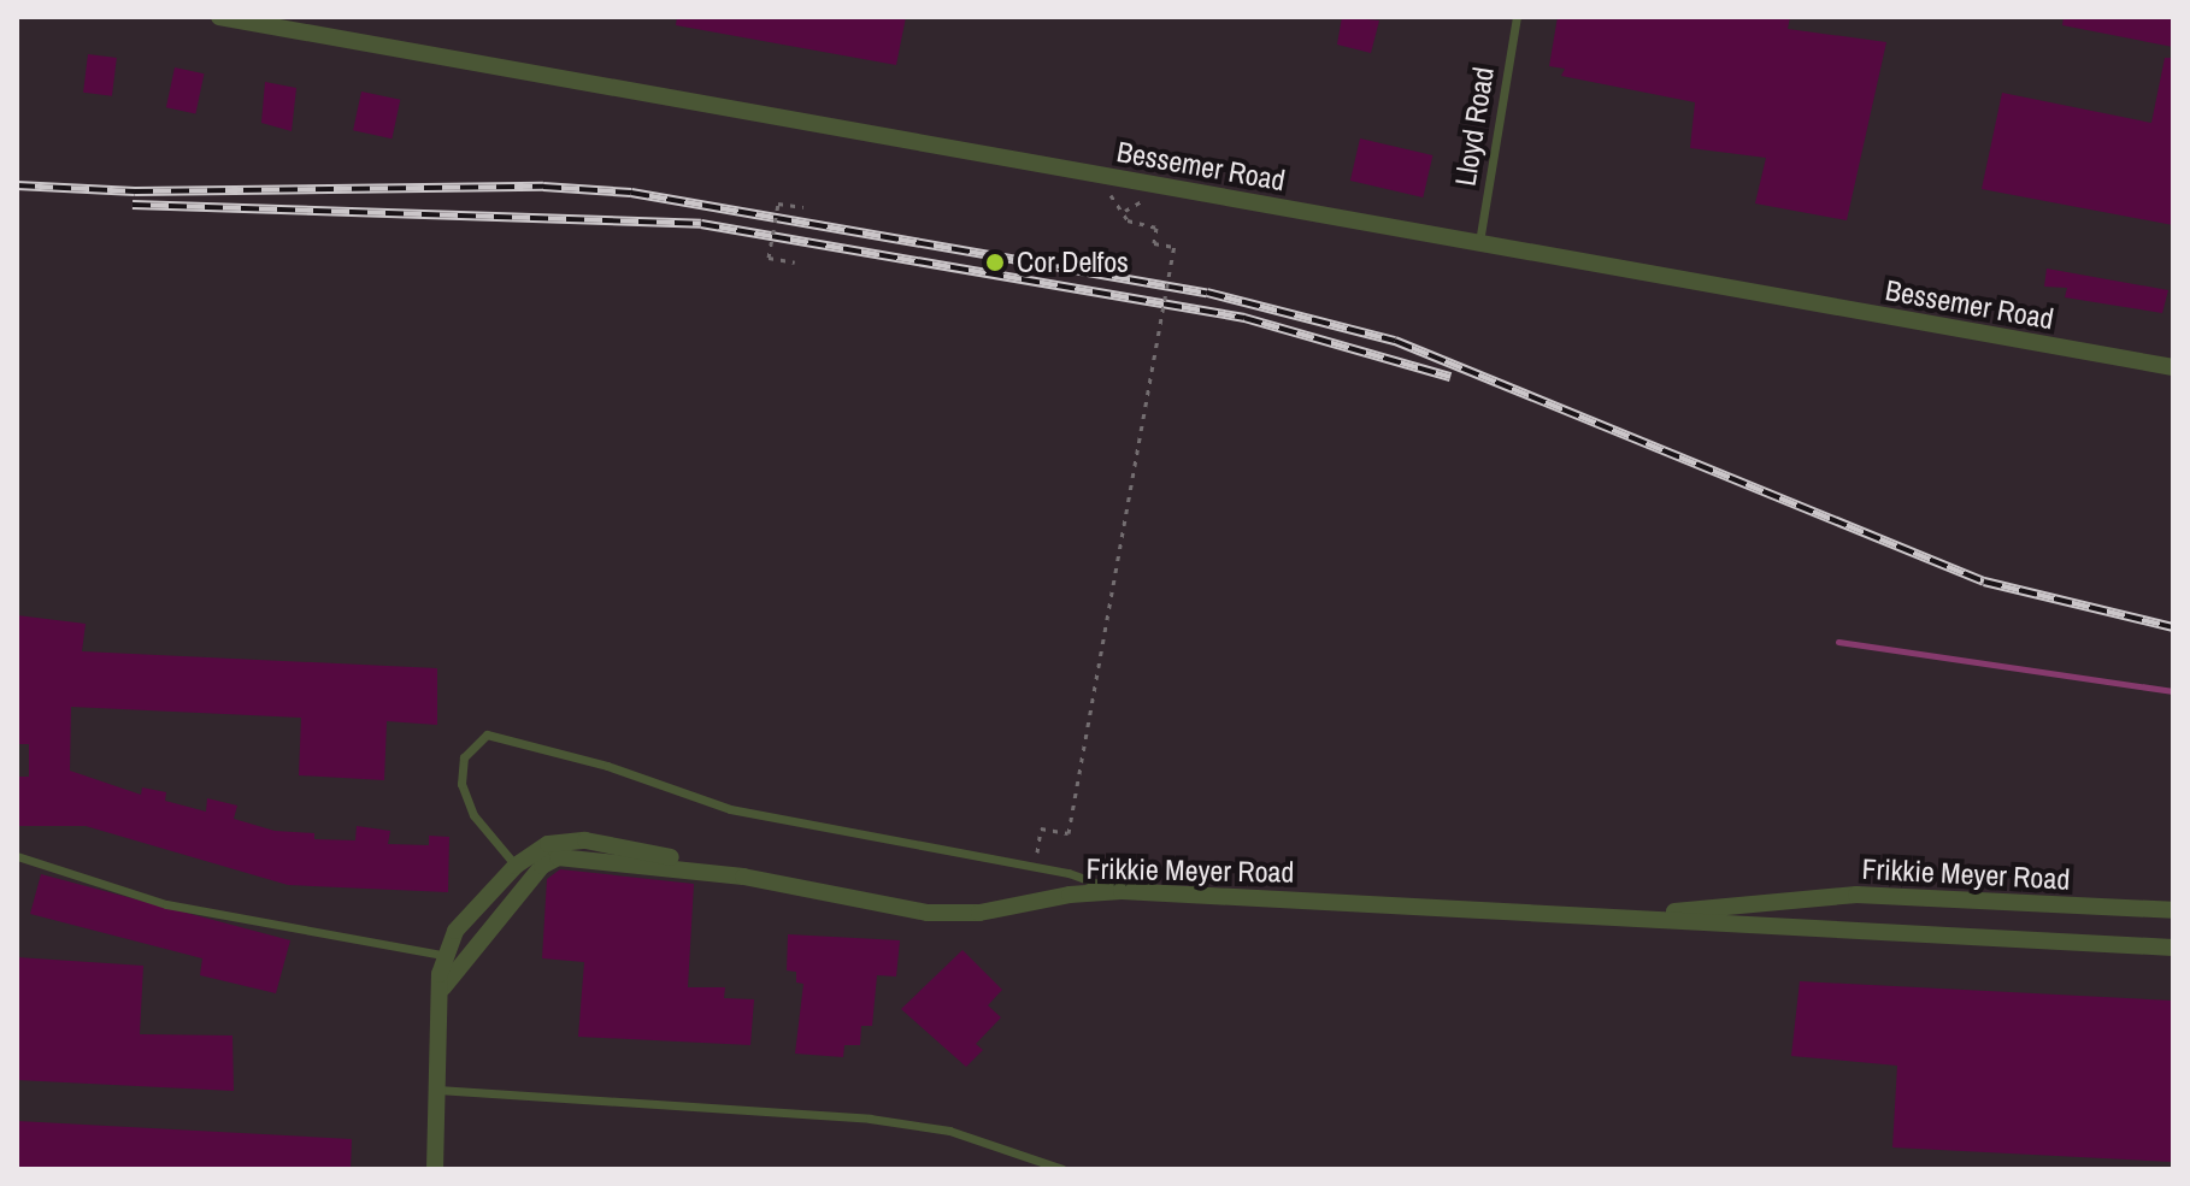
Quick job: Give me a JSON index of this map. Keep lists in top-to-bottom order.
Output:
{
  "streets": {
    "street": ["Bessemer Road", "Frikkie Meyer Road"],
    "lane": ["Lloyd Road"]
  },
  "crossings": [
    ["Lloyd Road", "Bessemer Road"]
  ],
  "places": ["Cor Delfos"]
}
